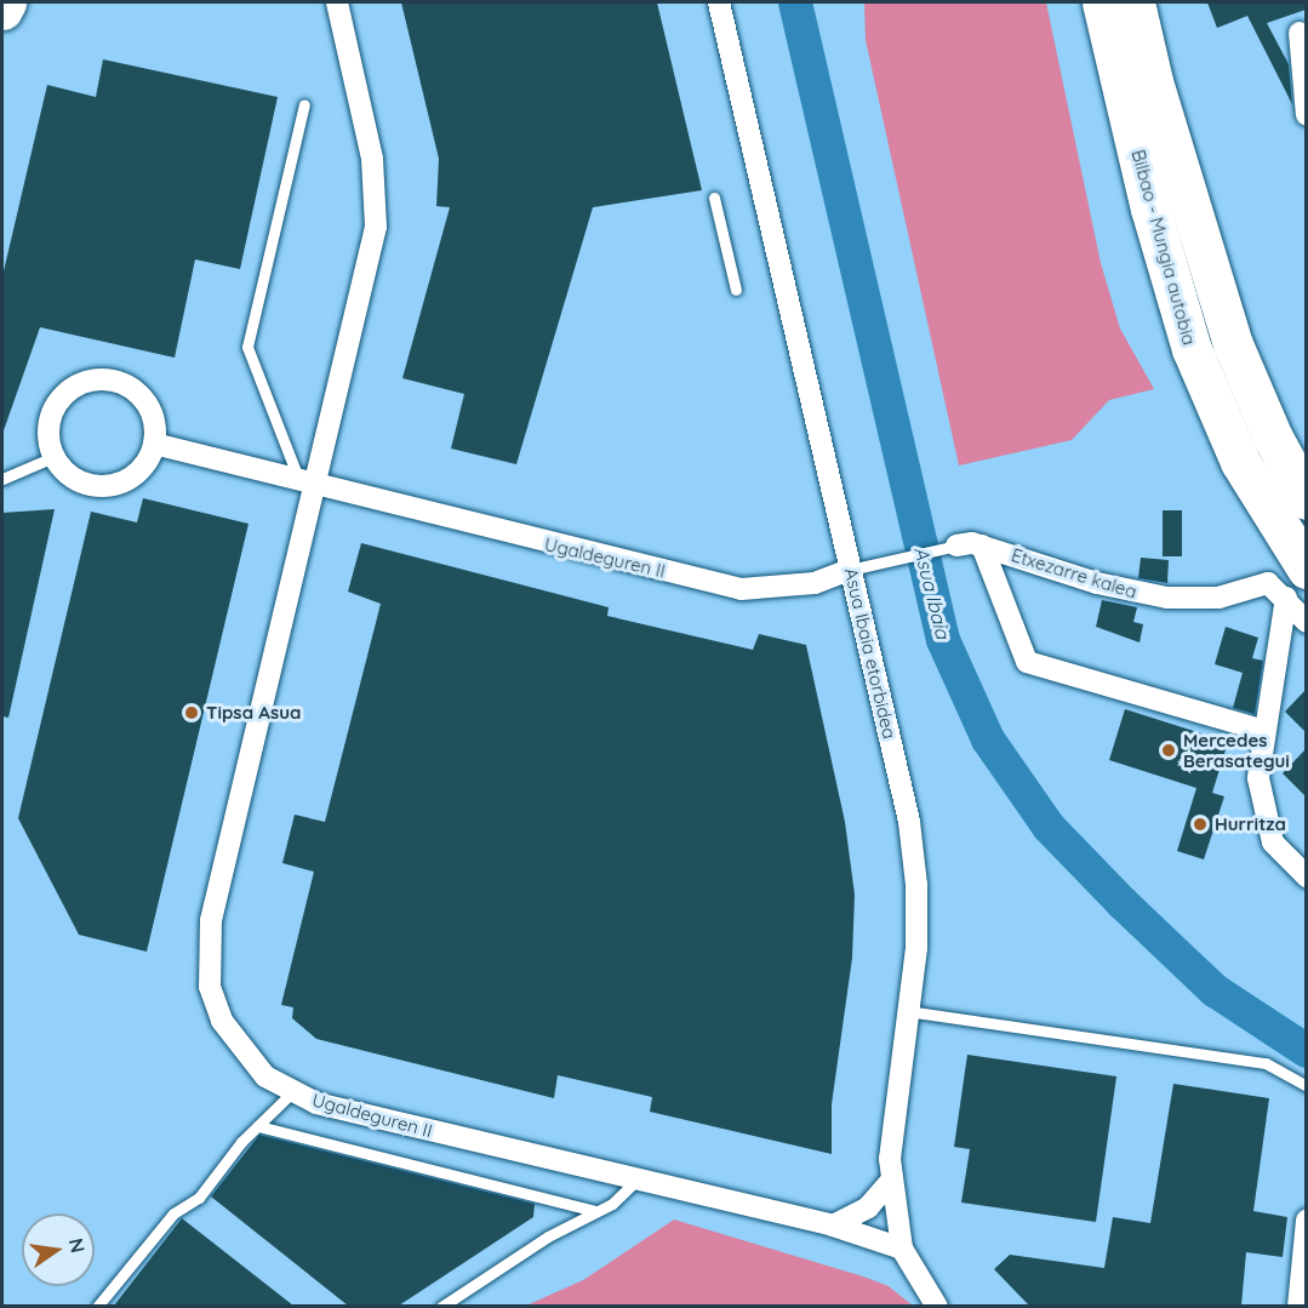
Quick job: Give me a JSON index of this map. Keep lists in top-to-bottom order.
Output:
{
  "streets": {
    "highway": ["Bilbao - Mungia autobia"],
    "street": ["Ugaldeguren II", "Etxezarre kalea", "Asua Ibaia etorbidea"]
  },
  "crossings": [
    ["Bilbao - Mungia autobia", "Etxezarre kalea"],
    ["Ugaldeguren II", "Etxezarre kalea"],
    ["Ugaldeguren II", "Asua Ibaia etorbidea"]
  ],
  "water": ["Asua Ibaia"],
  "places": ["Tipsa Asua", "Mercedes Berasategui", "Hurritza"],
  "north": "right"
}
